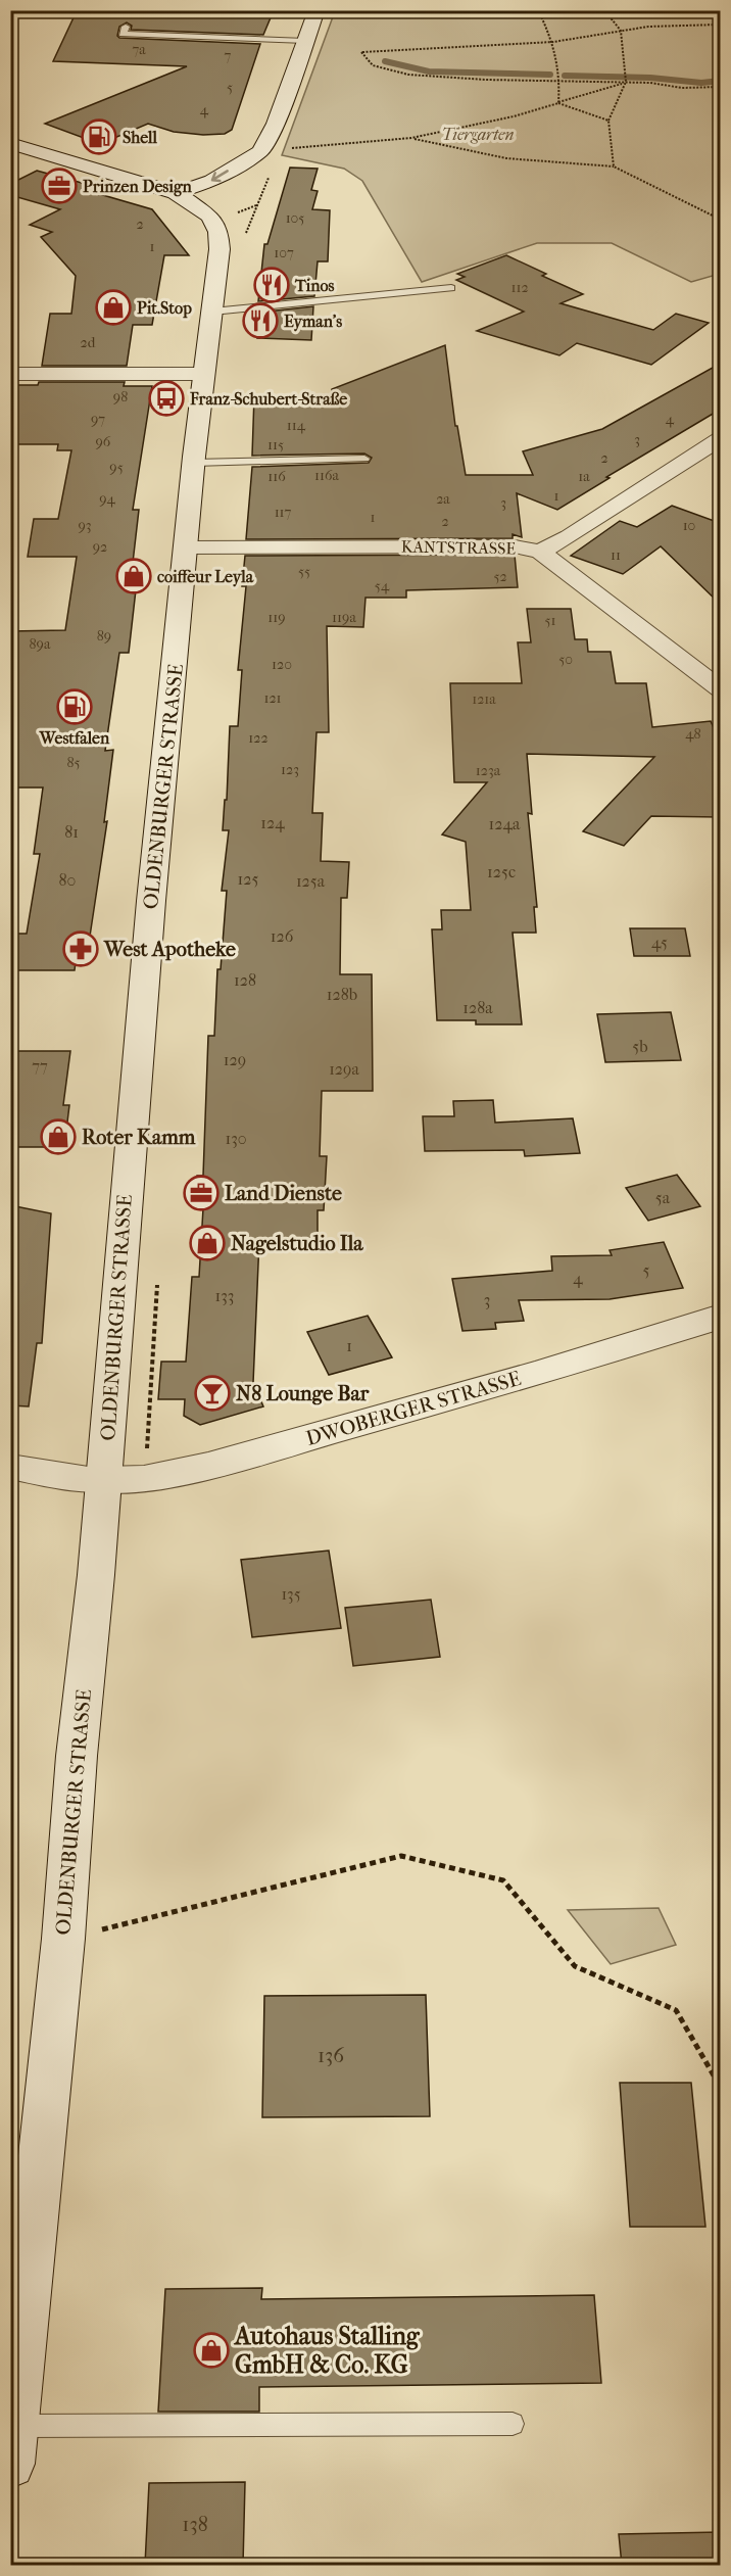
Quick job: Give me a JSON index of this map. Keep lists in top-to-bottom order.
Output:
{
  "streets": {
    "main road": ["OLDENBURGER STRASSE", "DWOBERGER STRASSE"],
    "street": ["KANTSTRASSE"]
  },
  "crossings": [
    ["KANTSTRASSE", "OLDENBURGER STRASSE"],
    ["OLDENBURGER STRASSE", "DWOBERGER STRASSE"]
  ],
  "parks": ["Tiergarten"],
  "places": {
    "fuel station": ["Shell", "Westfalen"],
    "office": ["Prinzen Design", "Land Dienste"],
    "restaurant": ["Tinos", "Eyman's"],
    "shop": [
      "Pit.Stop",
      "coiffeur Leyla",
      "Roter Kamm",
      "Nagelstudio Ila",
      "Autohaus Stalling GmbH & Co. KG"
    ],
    "bus stop": ["Franz-Schubert-Straße"],
    "pharmacy": ["West Apotheke"],
    "bar": ["N8 Lounge Bar"]
  },
  "house_numbers": [
    "7a",
    "7",
    "5",
    "4",
    "105",
    "2",
    "1",
    "107",
    "112",
    "2d",
    "98",
    "97",
    "4",
    "114",
    "3",
    "96",
    "115",
    "2",
    "95",
    "116a",
    "116",
    "1a",
    "1",
    "94",
    "2a",
    "3",
    "117",
    "1",
    "2",
    "93",
    "10",
    "92",
    "11",
    "55",
    "52",
    "54",
    "119",
    "119a",
    "51",
    "89",
    "89a",
    "50",
    "120",
    "121",
    "121a",
    "48",
    "122",
    "85",
    "123",
    "123a",
    "124",
    "124a",
    "81",
    "125c",
    "125",
    "80",
    "125a",
    "126",
    "45",
    "128",
    "128b",
    "128a",
    "5b",
    "129",
    "77",
    "129a",
    "130",
    "5a",
    "5",
    "4",
    "133",
    "3",
    "1",
    "135",
    "136",
    "138"
  ]
}
